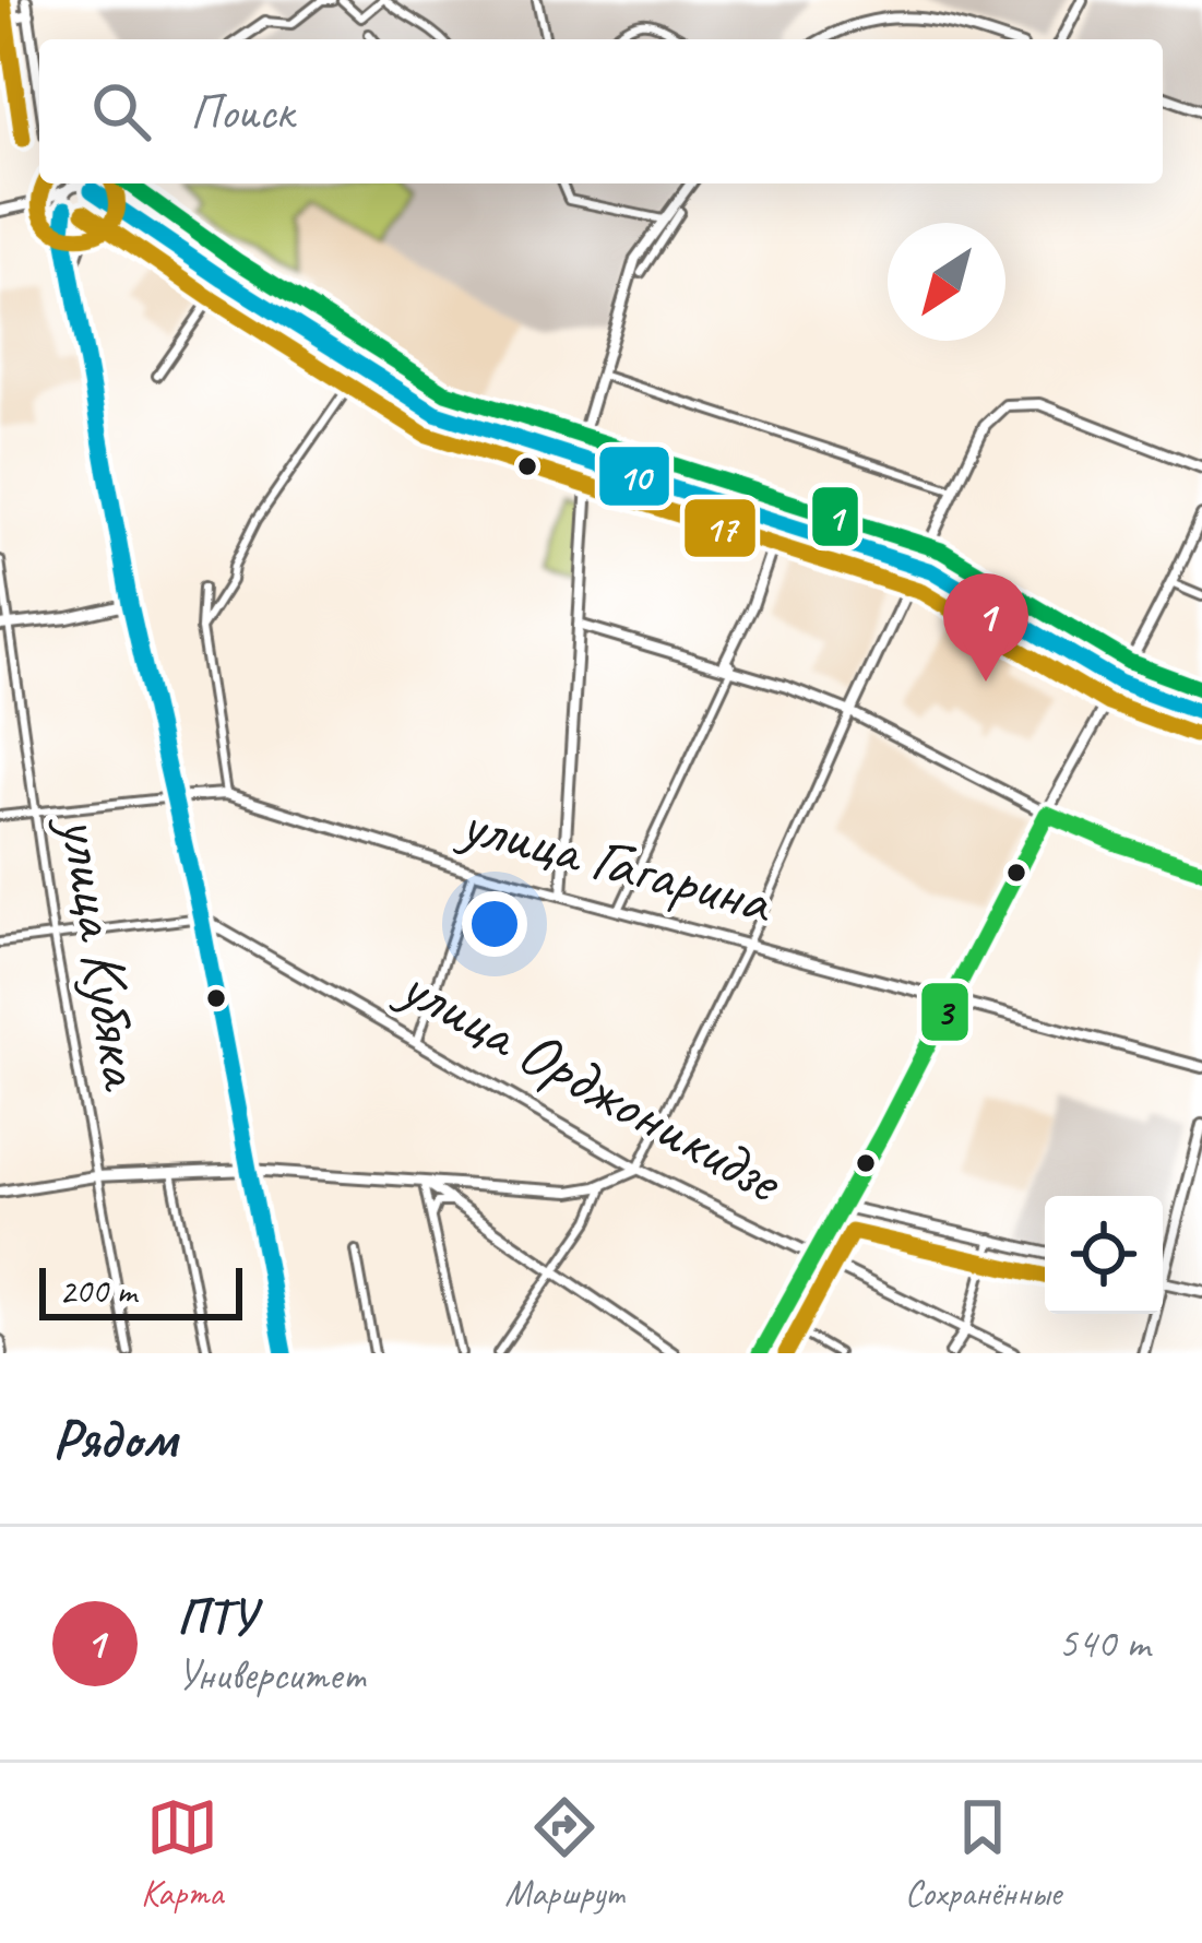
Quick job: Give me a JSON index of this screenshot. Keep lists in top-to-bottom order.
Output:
{
  "streets": {
    "main road": ["улица Гагарина", "улица Орджоникидзе"],
    "street": ["улица Кубяка"]
  },
  "crossings": [
    ["улица Гагарина", "улица Кубяка"]
  ],
  "lines": [
    "transit line 17",
    "transit line 1",
    "transit line 10",
    "transit line 3"
  ],
  "scale_bar": "200 m",
  "north": "bottom left",
  "page": {
    "search": "Поиск",
    "pins": "1",
    "scale": "200 m",
    "heading": "Рядом",
    "list": [
      {
        "mark": "1",
        "name": "ПТУ",
        "note": "Университет",
        "value": "540 m"
      }
    ],
    "nav": ["Карта", "Маршрут", "Сохранённые"]
  }
}
